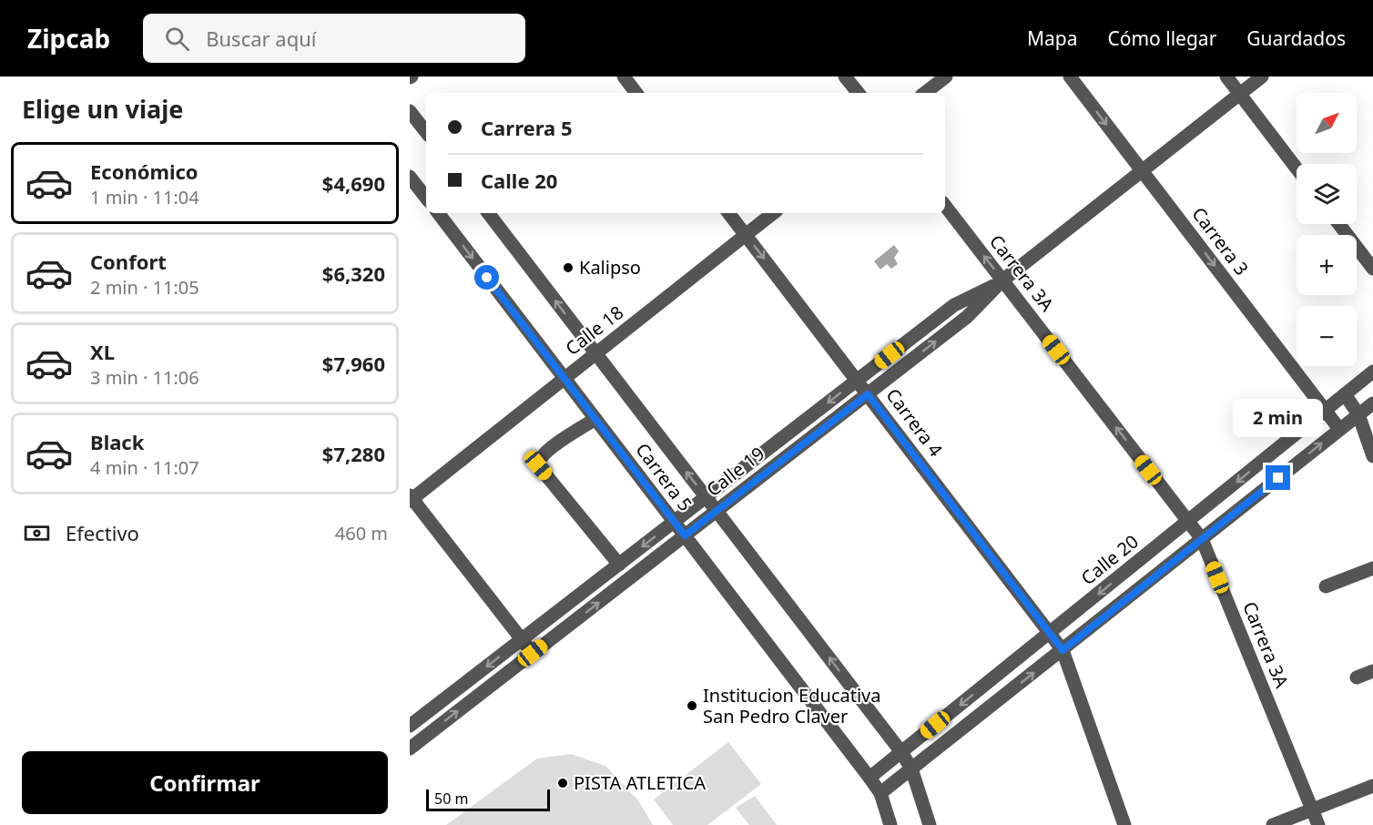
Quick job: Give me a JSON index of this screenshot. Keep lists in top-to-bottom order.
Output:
{
  "streets": {
    "street": [
      "Carrera 3",
      "Carrera 3A",
      "Calle 18",
      "Carrera 4",
      "Calle 19",
      "Carrera 5",
      "Calle 20"
    ]
  },
  "crossings": [
    ["Carrera 3", "Calle 19"],
    ["Carrera 3", "Calle 20"],
    ["Carrera 3A", "Calle 19"],
    ["Carrera 3A", "Calle 20"],
    ["Calle 18", "Carrera 4"],
    ["Calle 18", "Carrera 5"],
    ["Carrera 4", "Calle 19"],
    ["Carrera 4", "Calle 20"],
    ["Calle 19", "Carrera 5"],
    ["Carrera 5", "Calle 20"]
  ],
  "one_way": ["Carrera 3", "Carrera 3A"],
  "places": ["Kalipso", "Institucion Educativa San Pedro Claver", "PISTA ATLETICA"],
  "scale_bar": "50 m",
  "north": "top right",
  "page": {
    "header": "Zipcab",
    "search": "Buscar aquí",
    "nav": ["Mapa", "Cómo llegar", "Guardados"],
    "heading": "Elige un viaje",
    "map_buttons": ["+", "−"],
    "banner": ["Carrera 5", "Calle 20"],
    "list": [
      {
        "name": "Económico",
        "note": "1 min · 11:04",
        "value": "$4,690"
      },
      {
        "name": "Confort",
        "note": "2 min · 11:05",
        "value": "$6,320"
      },
      {
        "name": "XL",
        "note": "3 min · 11:06",
        "value": "$7,960"
      },
      {
        "name": "Black",
        "note": "4 min · 11:07",
        "value": "$7,280"
      }
    ],
    "bubble": "2 min",
    "pay": ["Efectivo", "460 m"],
    "buttons": "Confirmar",
    "scale": "50 m"
  }
}
